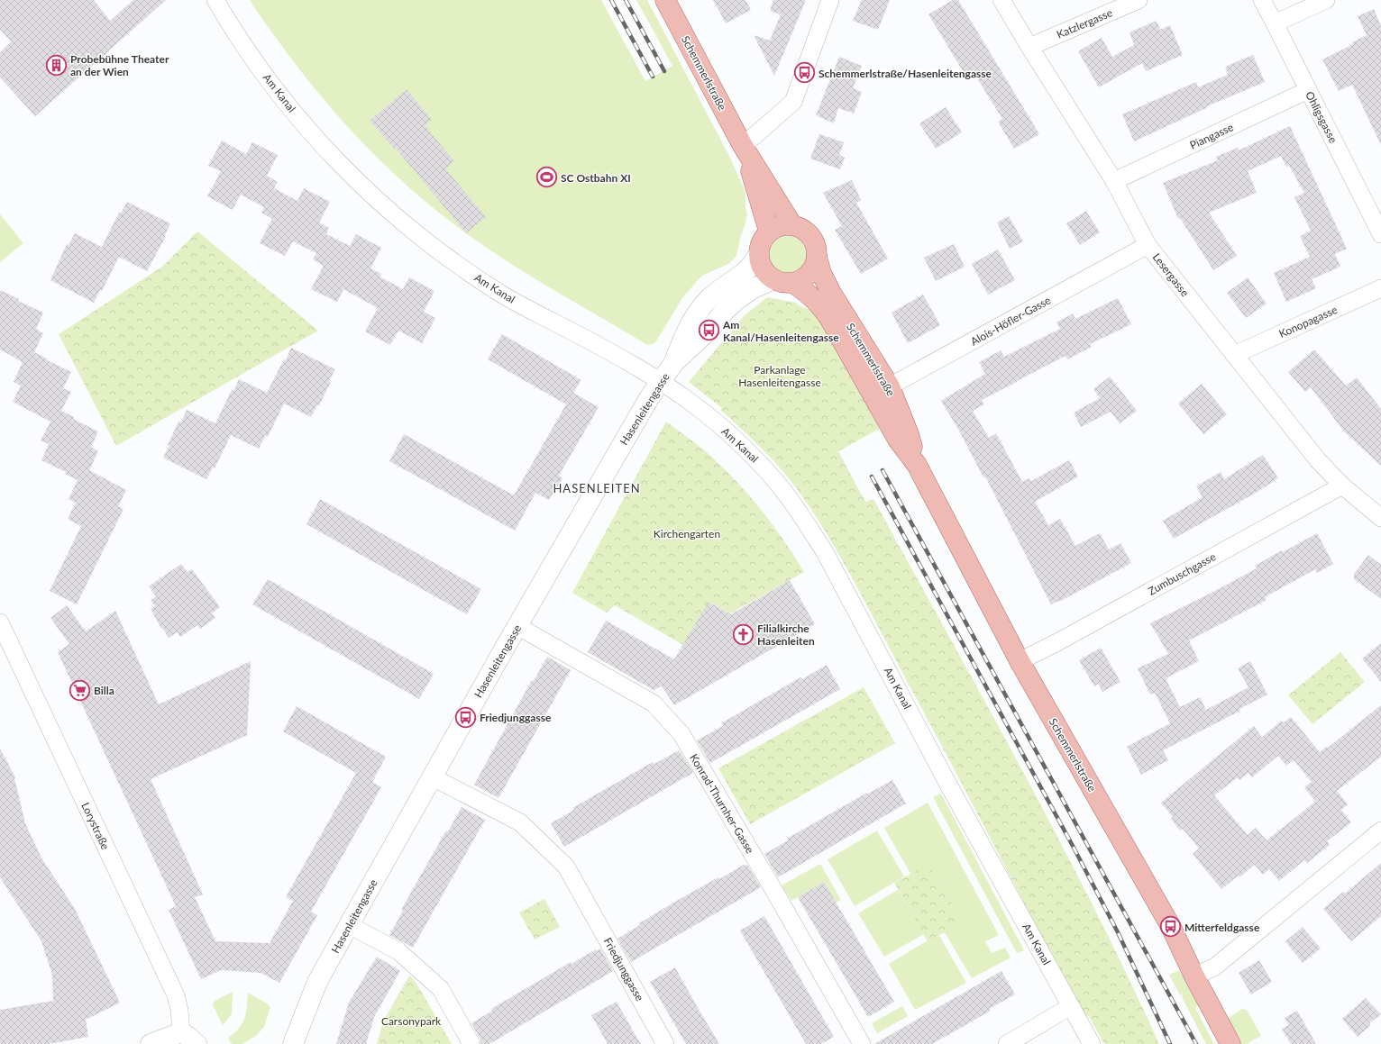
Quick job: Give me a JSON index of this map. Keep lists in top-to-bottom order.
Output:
{
  "streets": {
    "main road": ["Schemmerlstraße"],
    "street": [
      "Katzlergasse",
      "Am Kanal",
      "Ohligsgasse",
      "Piangasse",
      "Lesergasse",
      "Alois-Höfler-Gasse",
      "Konopagasse",
      "Hasenleitengasse",
      "Zumbuschgasse",
      "Konrad-Thurnher-Gasse",
      "Lorystraße",
      "Friedjunggasse"
    ]
  },
  "crossings": [
    ["Katzlergasse", "Lesergasse"],
    ["Schemmerlstraße", "Alois-Höfler-Gasse"],
    ["Schemmerlstraße", "Hasenleitengasse"],
    ["Schemmerlstraße", "Zumbuschgasse"],
    ["Am Kanal", "Hasenleitengasse"],
    ["Ohligsgasse", "Piangasse"],
    ["Piangasse", "Lesergasse"],
    ["Lesergasse", "Alois-Höfler-Gasse"],
    ["Lesergasse", "Konopagasse"],
    ["Lesergasse", "Zumbuschgasse"],
    ["Hasenleitengasse", "Konrad-Thurnher-Gasse"],
    ["Hasenleitengasse", "Friedjunggasse"]
  ],
  "districts": ["HASENLEITEN"],
  "parks": ["Parkanlage Hasenleitengasse", "Kirchengarten", "Carsonypark"],
  "places": {
    "building": ["Probebühne Theater an der Wien"],
    "bus stop": [
      "Schemmerlstraße/Hasenleitengasse",
      "Am Kanal/Hasenleitengasse",
      "Friedjunggasse",
      "Mitterfeldgasse"
    ],
    "sports": ["SC Ostbahn XI"],
    "church": ["Filialkirche Hasenleiten"],
    "supermarket": ["Billa"]
  }
}
